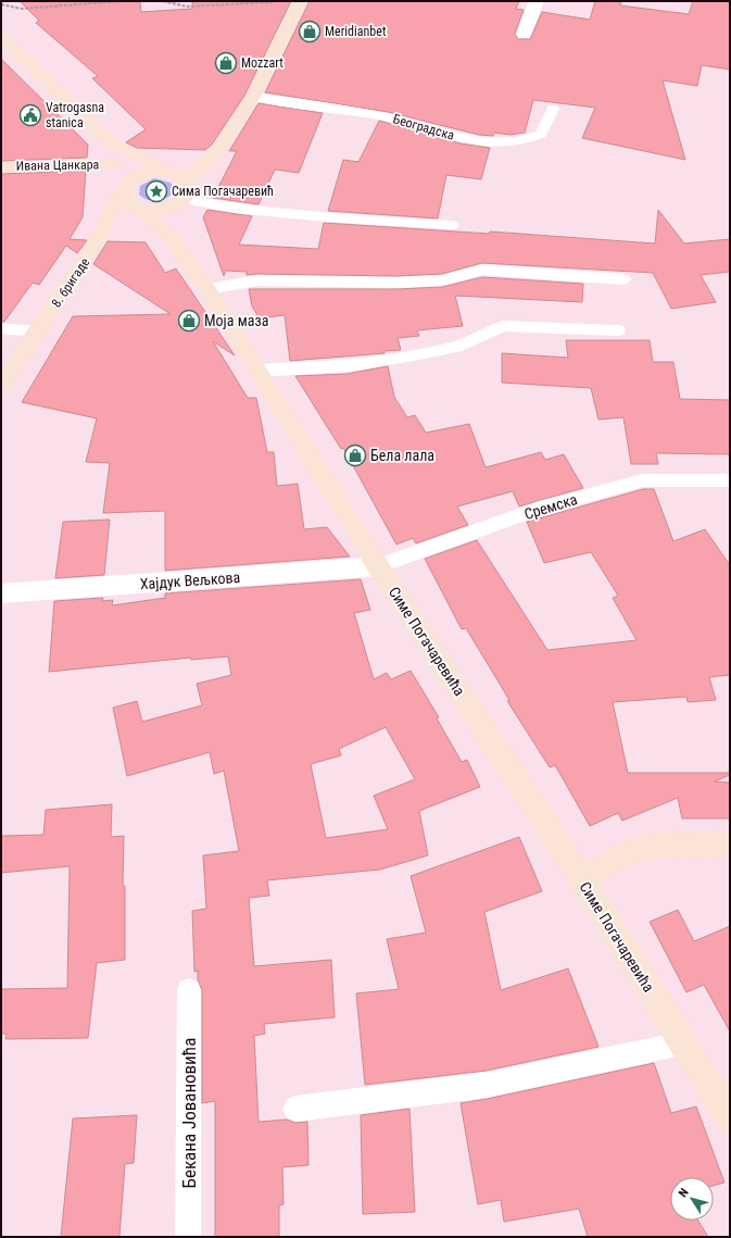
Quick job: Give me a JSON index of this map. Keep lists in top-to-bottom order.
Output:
{
  "streets": {
    "main road": ["Ивана Цанкара", "8. бригаде", "Симе Погачаревића"],
    "street": ["Хајдук Вељкова"],
    "lane": ["Београдска", "Сремска", "Бекана Јовановића"]
  },
  "crossings": [
    ["8. бригаде", "Симе Погачаревића"],
    ["Сремска", "Хајдук Вељкова"],
    ["Сремска", "Симе Погачаревића"],
    ["Хајдук Вељкова", "Симе Погачаревића"]
  ],
  "places": {
    "shop": [
      "Meridianbet",
      "Mozzart",
      "Моја маза",
      "Бела лала"
    ],
    "public building": ["Vatrogasna stanica"],
    "place": ["Сима Погачаревић"]
  },
  "north": "top left"
}
